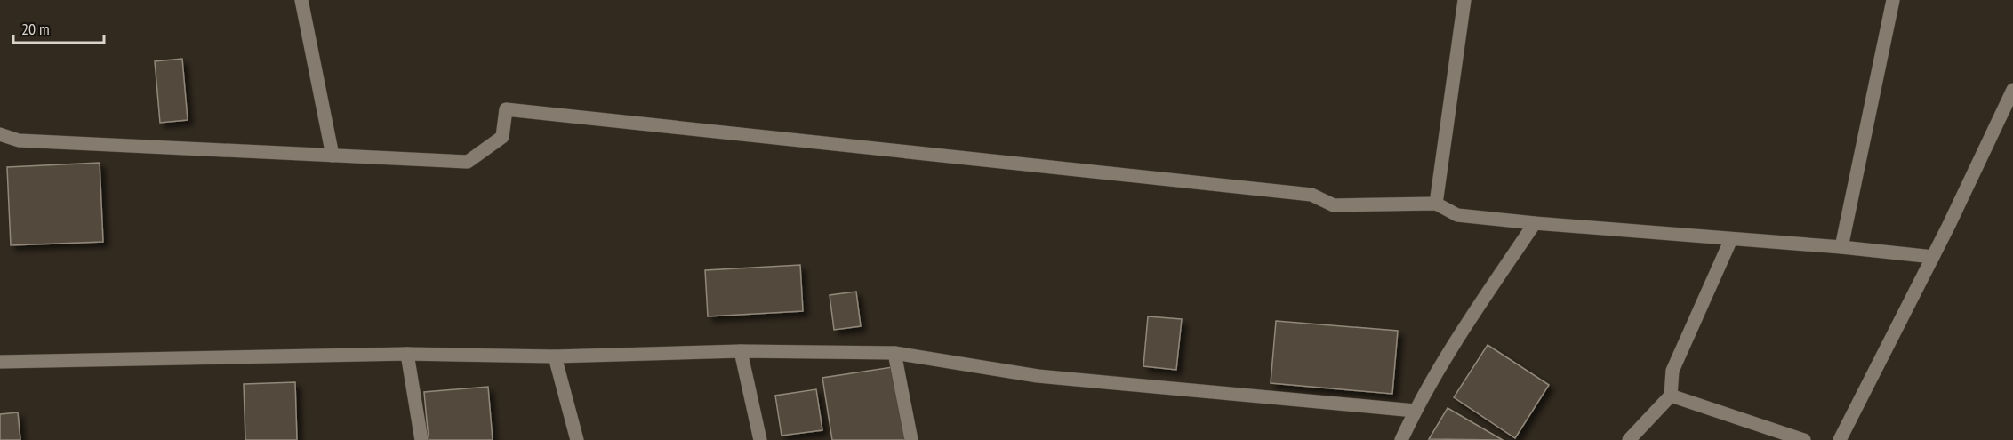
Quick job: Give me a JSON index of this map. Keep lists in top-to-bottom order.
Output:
{
  "scale_bar": "20 m"
}
